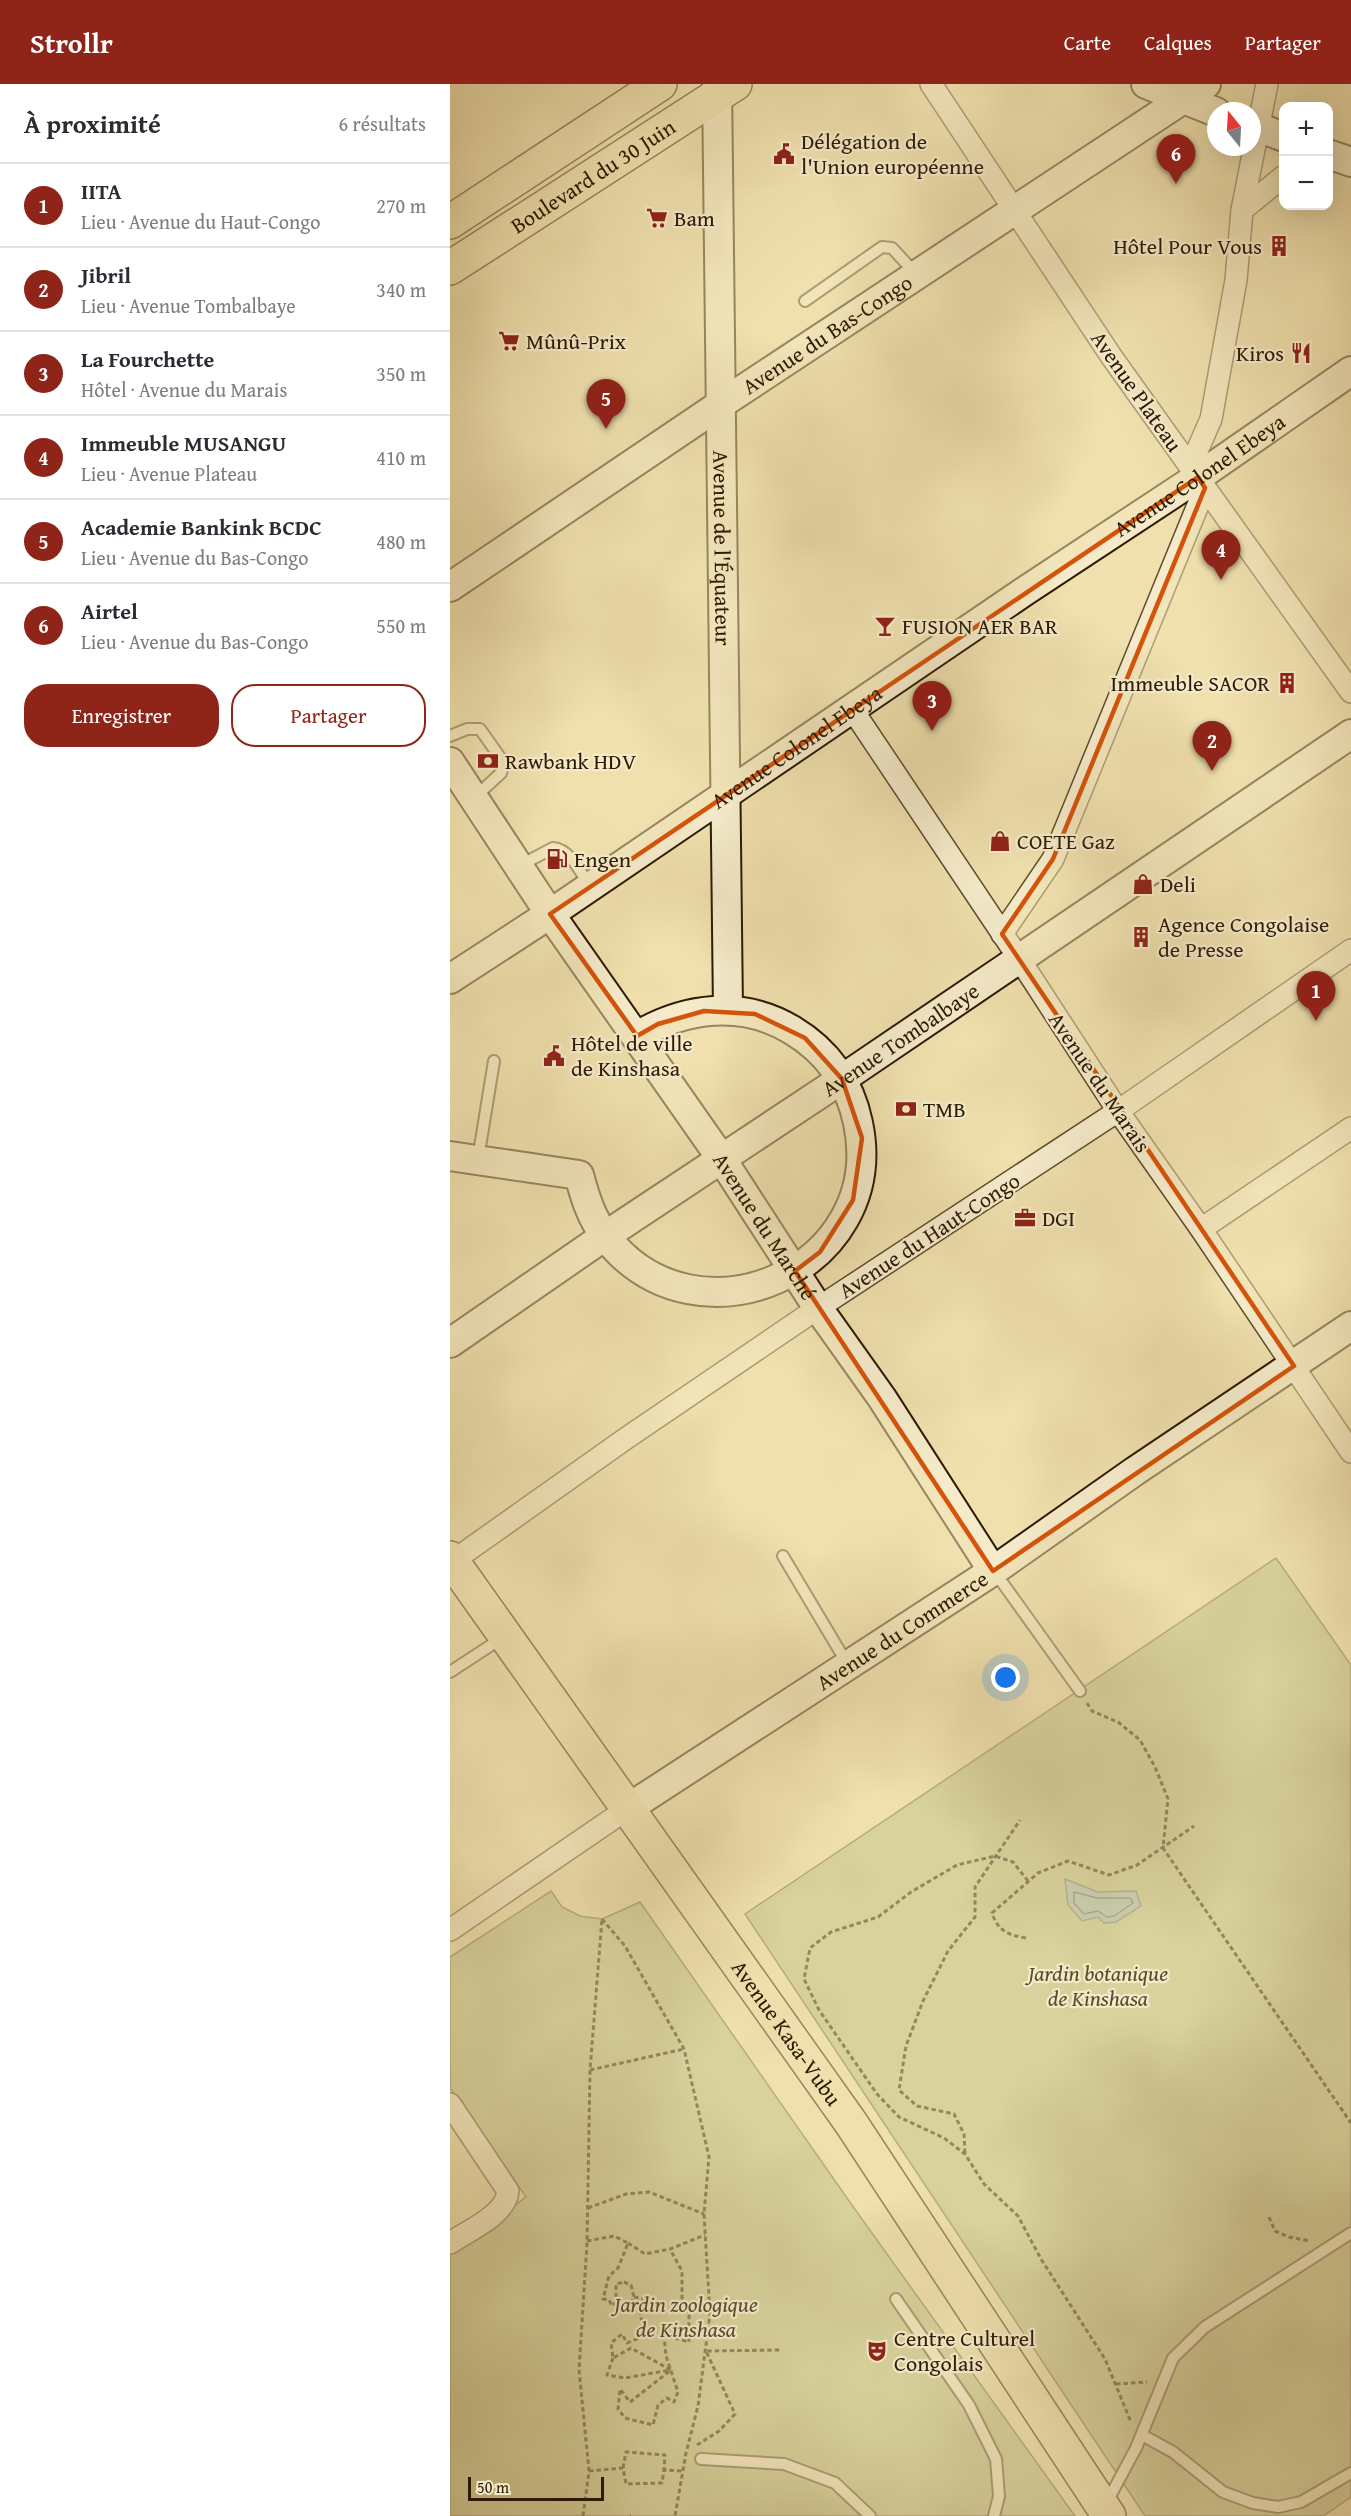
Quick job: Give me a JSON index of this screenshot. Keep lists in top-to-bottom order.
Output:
{
  "streets": {
    "main road": ["Boulevard du 30 Juin", "Avenue Kasa-Vubu"],
    "street": [
      "Avenue du Bas-Congo",
      "Avenue Plateau",
      "Avenue Colonel Ebeya",
      "Avenue de l'Équateur",
      "Avenue Tombalbaye",
      "Avenue du Marais",
      "Avenue du Marché",
      "Avenue du Haut-Congo",
      "Avenue du Commerce"
    ]
  },
  "crossings": [
    ["Boulevard du 30 Juin", "Avenue de l'Équateur"],
    ["Avenue du Bas-Congo", "Avenue Plateau"],
    ["Avenue du Bas-Congo", "Avenue de l'Équateur"],
    ["Avenue Plateau", "Avenue Colonel Ebeya"],
    ["Avenue Colonel Ebeya", "Avenue de l'Équateur"],
    ["Avenue Colonel Ebeya", "Avenue du Marais"],
    ["Avenue Colonel Ebeya", "Avenue du Marché"],
    ["Avenue Tombalbaye", "Avenue du Marais"],
    ["Avenue Tombalbaye", "Avenue du Marché"],
    ["Avenue du Marais", "Avenue du Haut-Congo"],
    ["Avenue du Marais", "Avenue du Commerce"],
    ["Avenue du Marché", "Avenue du Haut-Congo"],
    ["Avenue du Marché", "Avenue du Commerce"],
    ["Avenue du Haut-Congo", "Avenue Kasa-Vubu"],
    ["Avenue du Commerce", "Avenue Kasa-Vubu"]
  ],
  "parks": ["Jardin botanique de Kinshasa", "Jardin zoologique de Kinshasa"],
  "places": {
    "public building": ["Délégation de l'Union européenne", "Hôtel de ville de Kinshasa"],
    "supermarket": ["Bam", "Mûnû-Prix"],
    "building": ["Hôtel Pour Vous", "Immeuble SACOR", "Agence Congolaise de Presse"],
    "restaurant": ["Kiros"],
    "bar": ["FUSION AER BAR"],
    "bank": ["Rawbank HDV", "TMB"],
    "shop": ["COETE Gaz", "Deli"],
    "fuel station": ["Engen"],
    "office": ["DGI"],
    "theatre": ["Centre Culturel Congolais"]
  },
  "scale_bar": "50 m",
  "north": "top",
  "page": {
    "header": "Strollr",
    "nav": ["Carte", "Calques", "Partager"],
    "heading": ["À proximité", "6 résultats"],
    "map_buttons": ["+", "−"],
    "pins": [
      "6",
      "5",
      "4",
      "3",
      "2",
      "1"
    ],
    "list": [
      {
        "mark": "1",
        "name": "IITA",
        "note": "Lieu · Avenue du Haut-Congo",
        "value": "270 m"
      },
      {
        "mark": "2",
        "name": "Jibril",
        "note": "Lieu · Avenue Tombalbaye",
        "value": "340 m"
      },
      {
        "mark": "3",
        "name": "La Fourchette",
        "note": "Hôtel · Avenue du Marais",
        "value": "350 m"
      },
      {
        "mark": "4",
        "name": "Immeuble MUSANGU",
        "note": "Lieu · Avenue Plateau",
        "value": "410 m"
      },
      {
        "mark": "5",
        "name": "Academie Bankink BCDC",
        "note": "Lieu · Avenue du Bas-Congo",
        "value": "480 m"
      },
      {
        "mark": "6",
        "name": "Airtel",
        "note": "Lieu · Avenue du Bas-Congo",
        "value": "550 m"
      }
    ],
    "buttons": ["Enregistrer", "Partager"],
    "scale": "50 m"
  }
}
